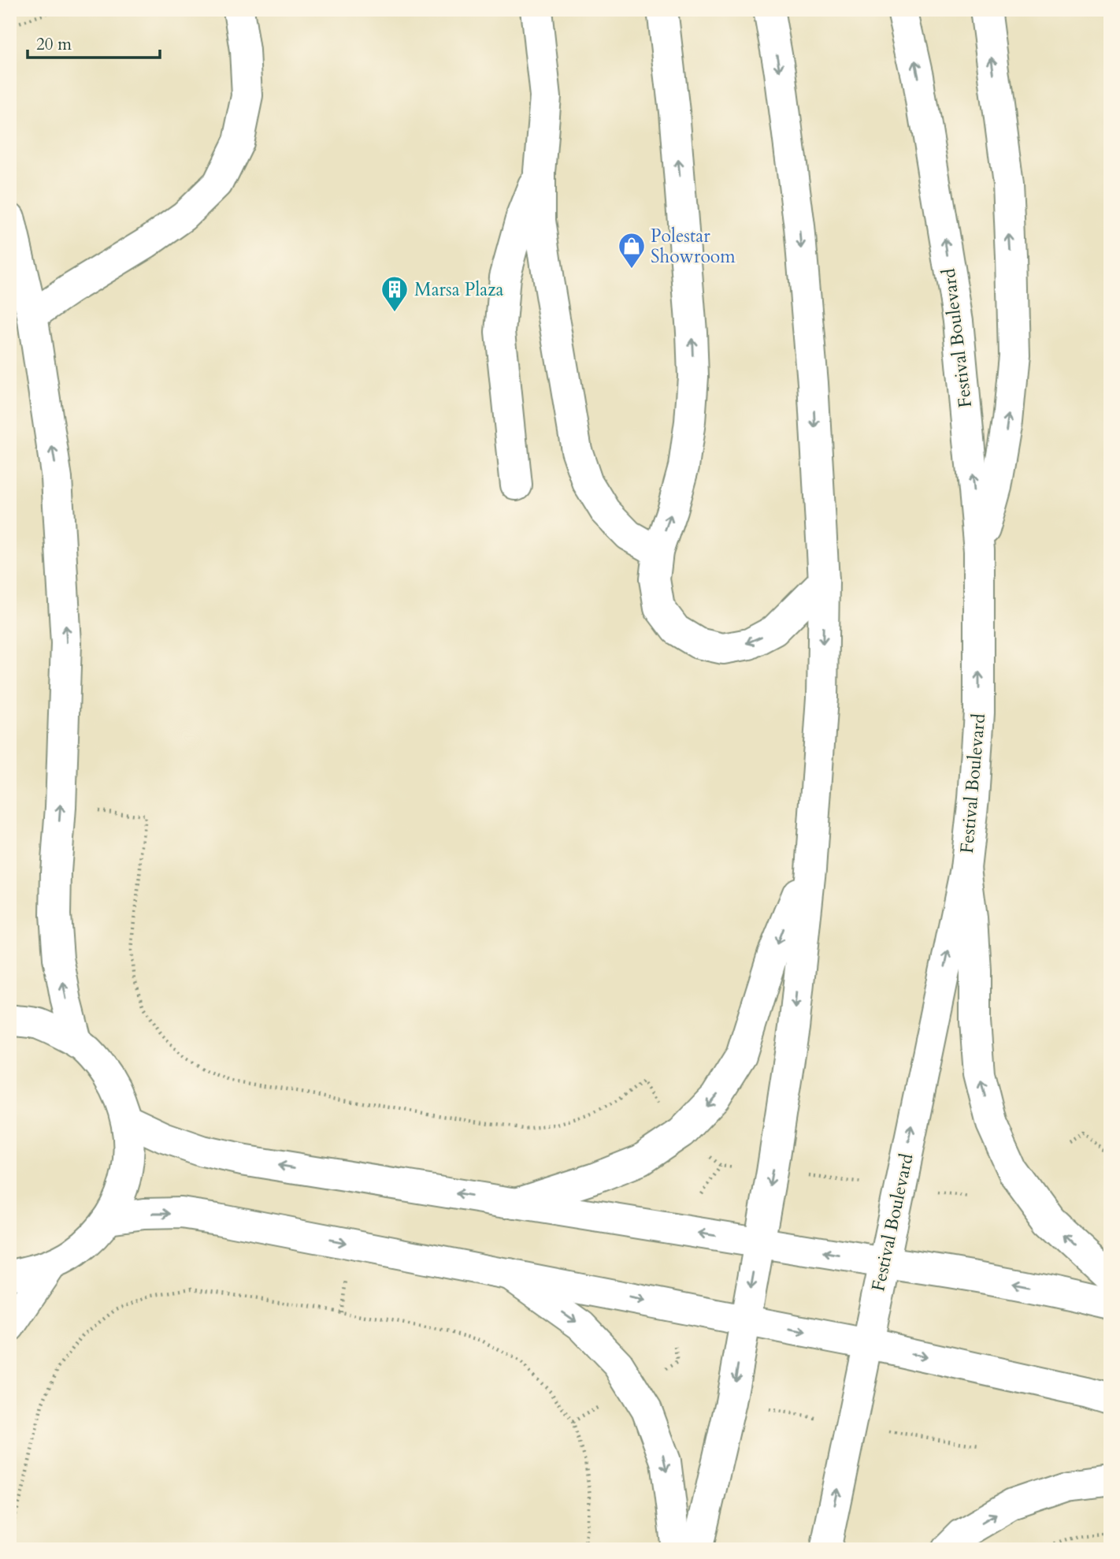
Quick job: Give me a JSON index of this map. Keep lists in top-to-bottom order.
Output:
{
  "streets": {
    "main road": ["Festival Boulevard"]
  },
  "places": {
    "shop": ["Polestar Showroom"],
    "building": ["Marsa Plaza"]
  },
  "scale_bar": "20 m"
}
